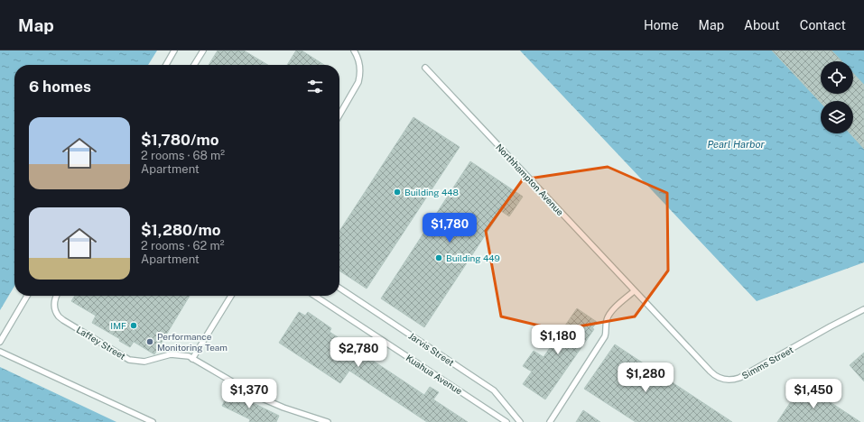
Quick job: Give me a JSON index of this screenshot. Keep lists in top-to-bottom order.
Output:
{
  "streets": {
    "lane": [
      "Northhampton Avenue",
      "Laffey Street",
      "Jarvis Street",
      "Simms Street",
      "Kuahua Avenue"
    ]
  },
  "crossings": [
    ["Northhampton Avenue", "Simms Street"]
  ],
  "water": ["Pearl Harbor"],
  "places": [
    "Building 448",
    "Building 449",
    "IMF",
    "Performance Monitoring Team"
  ],
  "page": {
    "header": "Map",
    "nav": [
      "Home",
      "Map",
      "About",
      "Contact"
    ],
    "heading": "6 homes",
    "list": [
      {
        "name": "$1,780/mo",
        "note": "2 rooms · 68 m² · Apartment"
      },
      {
        "name": "$1,280/mo",
        "note": "2 rooms · 62 m² · Apartment"
      }
    ],
    "price": [
      "$1,780",
      "$1,180",
      "$2,780",
      "$1,280",
      "$1,370",
      "$1,450"
    ]
  }
}
